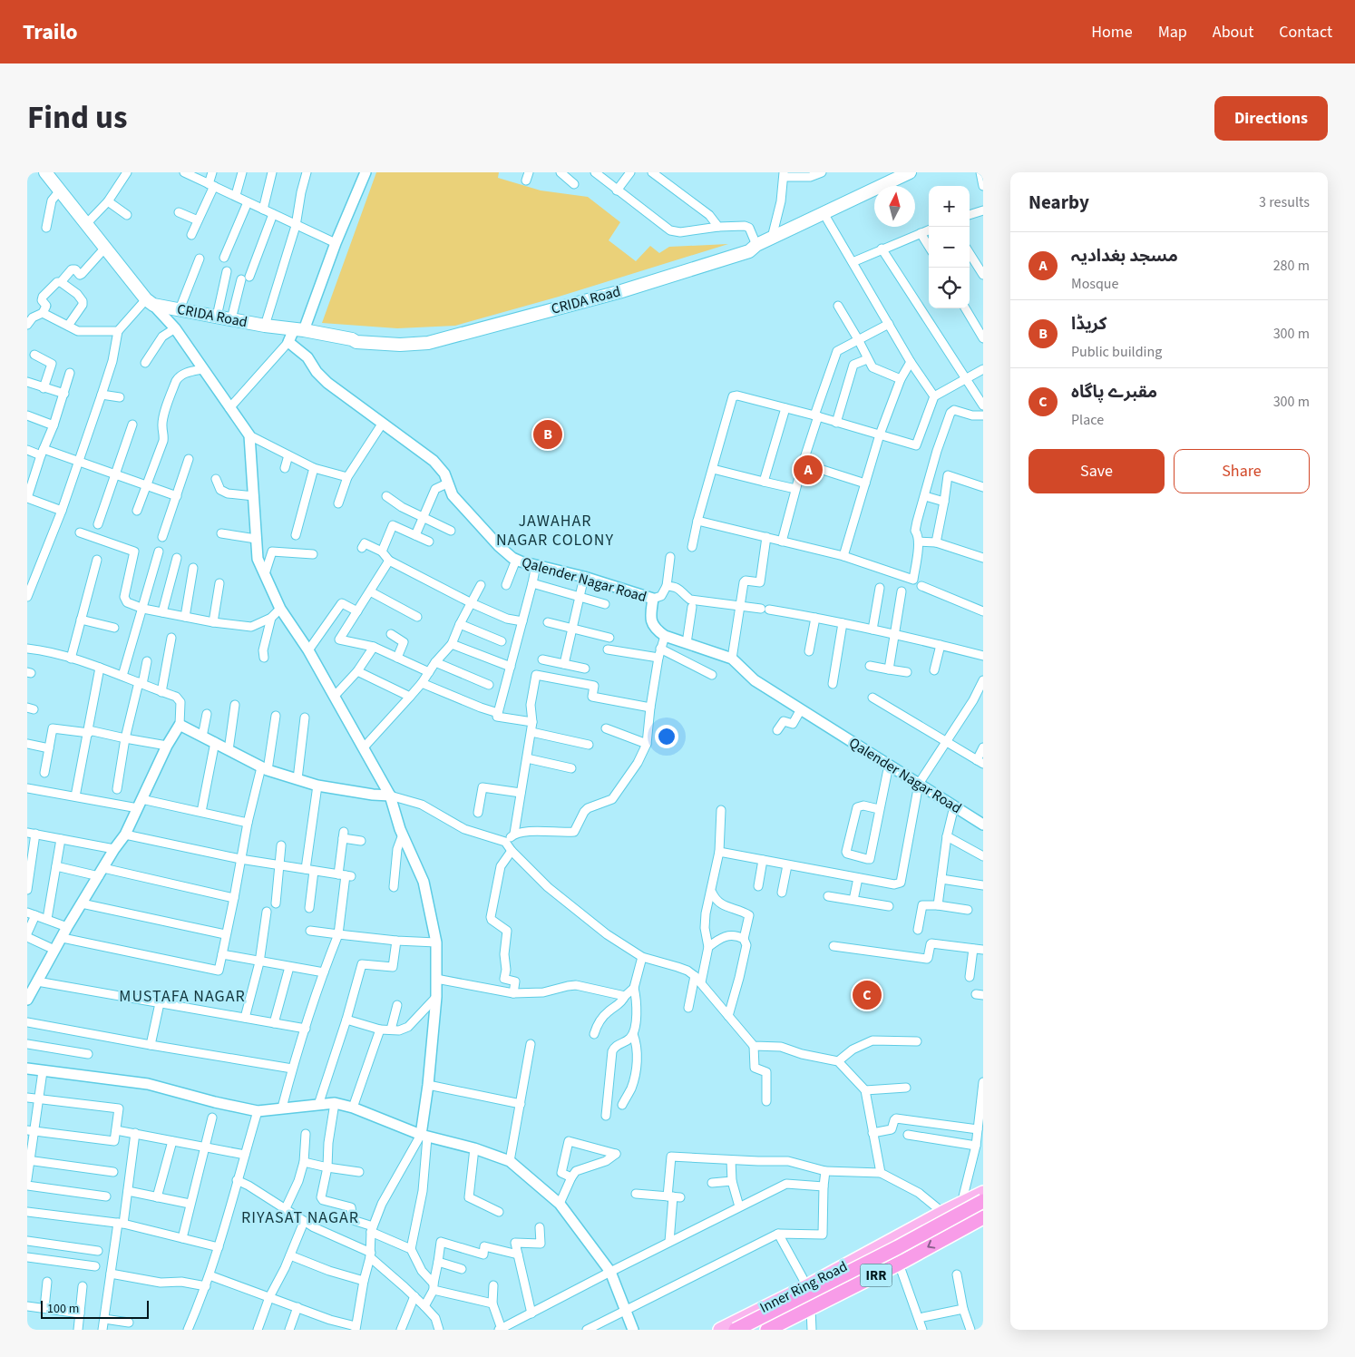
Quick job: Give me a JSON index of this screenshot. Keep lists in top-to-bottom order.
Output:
{
  "streets": {
    "highway": ["IRR", "Inner Ring Road"],
    "main road": ["CRIDA Road"],
    "street": ["Qalender Nagar Road"]
  },
  "districts": ["JAWAHAR NAGAR COLONY", "MUSTAFA NAGAR", "RIYASAT NAGAR"],
  "scale_bar": "100 m",
  "north": "top",
  "page": {
    "header": "Trailo",
    "nav": [
      "Home",
      "Map",
      "About",
      "Contact"
    ],
    "title": "Find us",
    "buttons": [
      "Directions",
      ["Save", "Share"]
    ],
    "heading": ["Nearby", "3 results"],
    "map_buttons": ["+", "−"],
    "list": [
      {
        "mark": "A",
        "name": "مسجد بغدادیہ",
        "note": "Mosque",
        "value": "280 m"
      },
      {
        "mark": "B",
        "name": "کریڈا",
        "note": "Public building",
        "value": "300 m"
      },
      {
        "mark": "C",
        "name": "مقبرے پاگاہ",
        "note": "Place",
        "value": "300 m"
      }
    ],
    "pins": ["B", "A", "C"],
    "scale": "100 m"
  }
}
